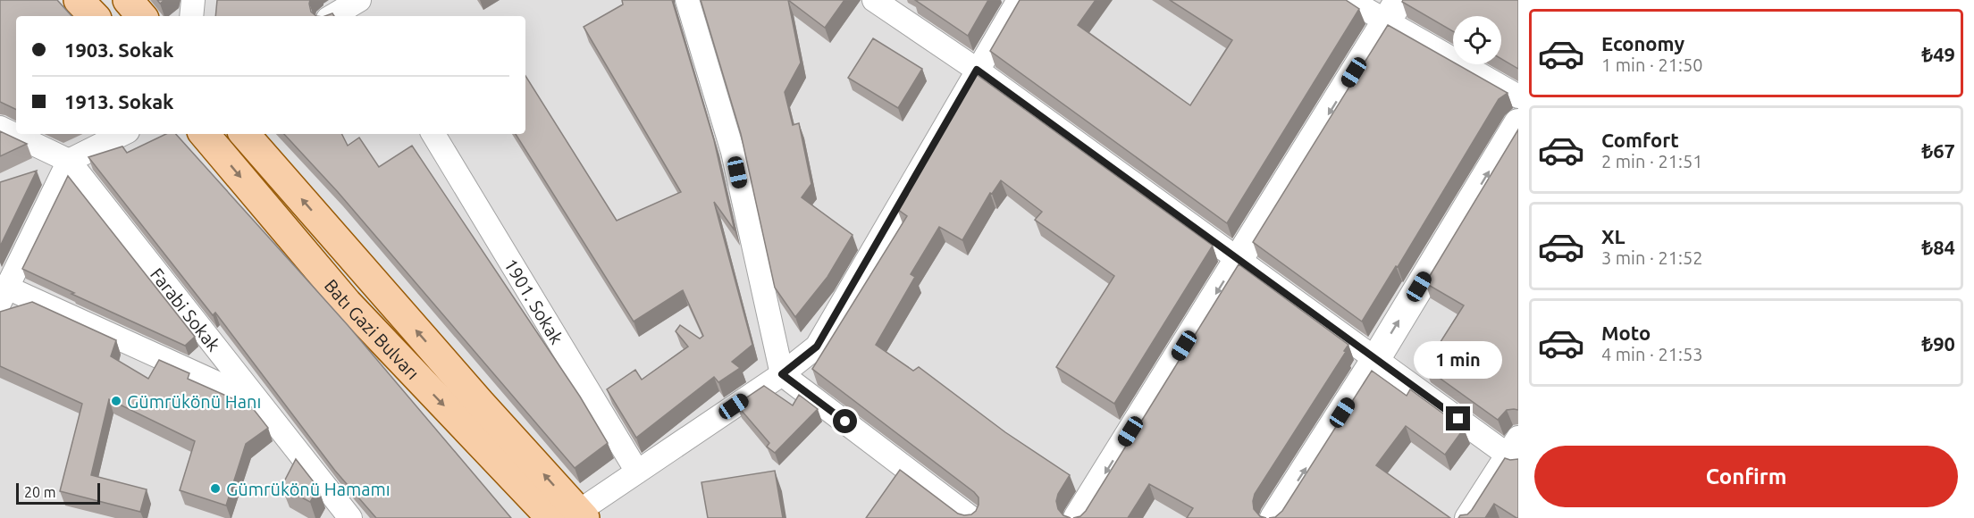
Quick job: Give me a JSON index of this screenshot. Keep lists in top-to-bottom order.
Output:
{
  "streets": {
    "main road": ["Batı Gazi Bulvarı"],
    "street": ["1901. Sokak", "Farabi Sokak"]
  },
  "places": ["Gümrükönü Hanı", "Gümrükönü Hamamı"],
  "scale_bar": "20 m",
  "page": {
    "list": [
      {
        "name": "Economy",
        "note": "1 min · 21:50",
        "value": "₺49"
      },
      {
        "name": "Comfort",
        "note": "2 min · 21:51",
        "value": "₺67"
      },
      {
        "name": "XL",
        "note": "3 min · 21:52",
        "value": "₺84"
      },
      {
        "name": "Moto",
        "note": "4 min · 21:53",
        "value": "₺90"
      }
    ],
    "banner": ["1903. Sokak", "1913. Sokak"],
    "bubble": "1 min",
    "buttons": "Confirm",
    "scale": "20 m"
  }
}
